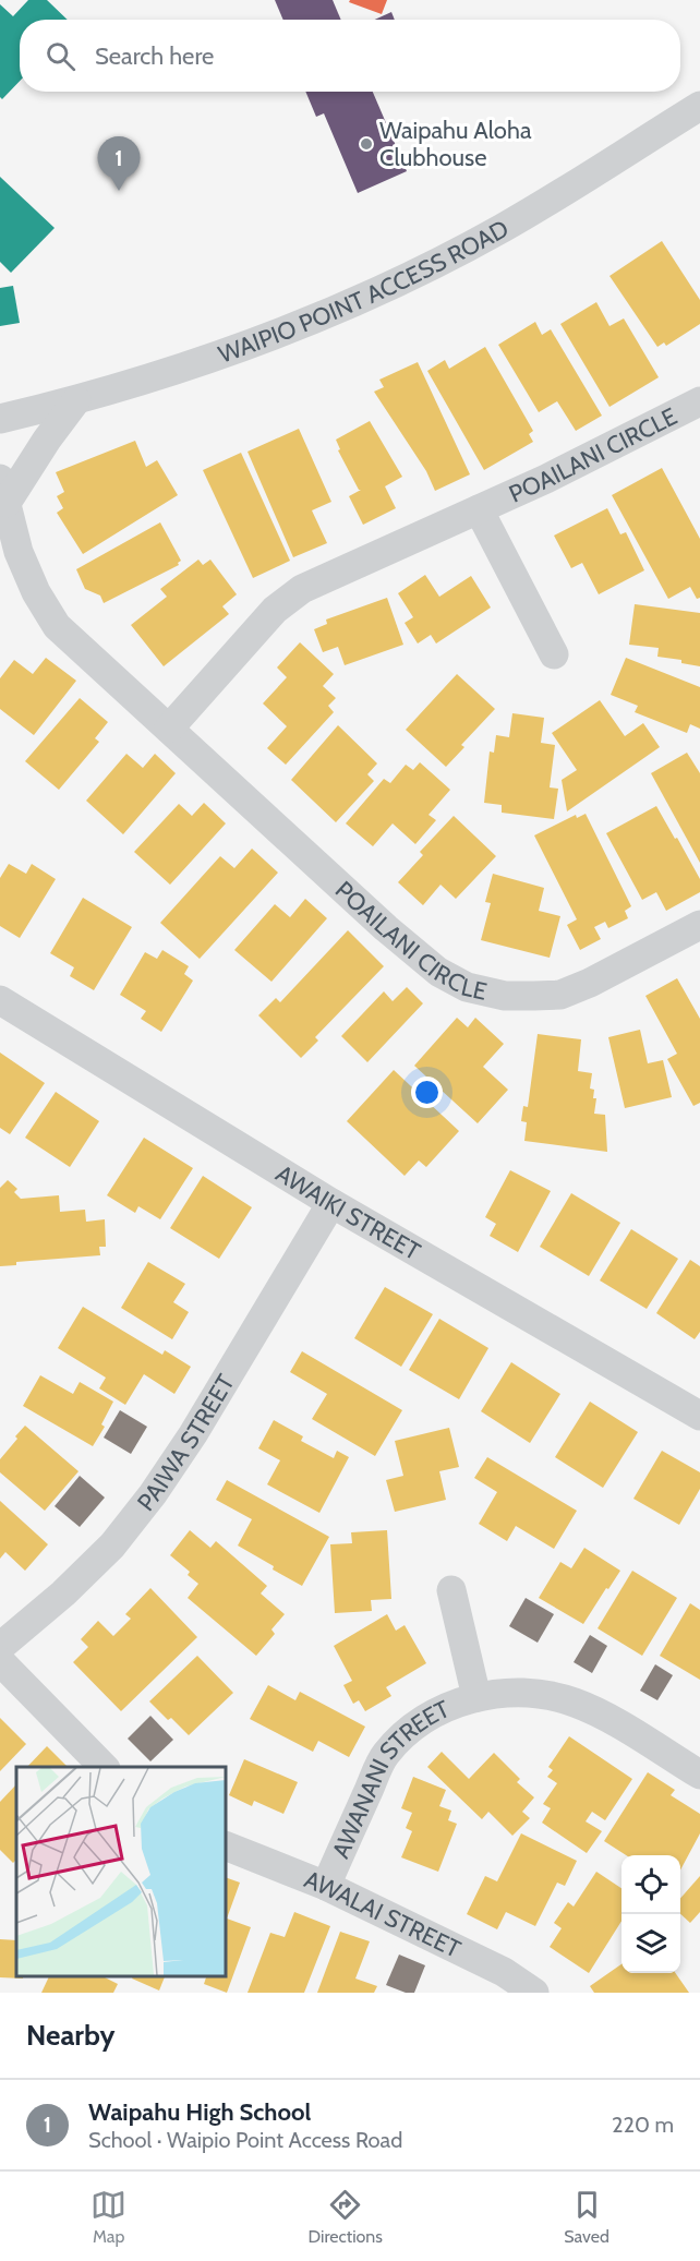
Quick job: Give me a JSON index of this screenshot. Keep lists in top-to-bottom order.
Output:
{
  "streets": {
    "street": [
      "WAIPIO POINT ACCESS ROAD",
      "POAILANI CIRCLE",
      "AWAIKI STREET",
      "PAIWA STREET",
      "AWANANI STREET",
      "AWALAI STREET"
    ]
  },
  "crossings": [
    ["WAIPIO POINT ACCESS ROAD", "POAILANI CIRCLE"],
    ["AWAIKI STREET", "PAIWA STREET"],
    ["AWANANI STREET", "AWALAI STREET"]
  ],
  "places": ["Waipahu Aloha Clubhouse"],
  "page": {
    "search": "Search here",
    "pins": "1",
    "heading": "Nearby",
    "list": [
      {
        "mark": "1",
        "name": "Waipahu High School",
        "note": "School · Waipio Point Access Road",
        "value": "220 m"
      }
    ],
    "nav": ["Map", "Directions", "Saved"]
  }
}
